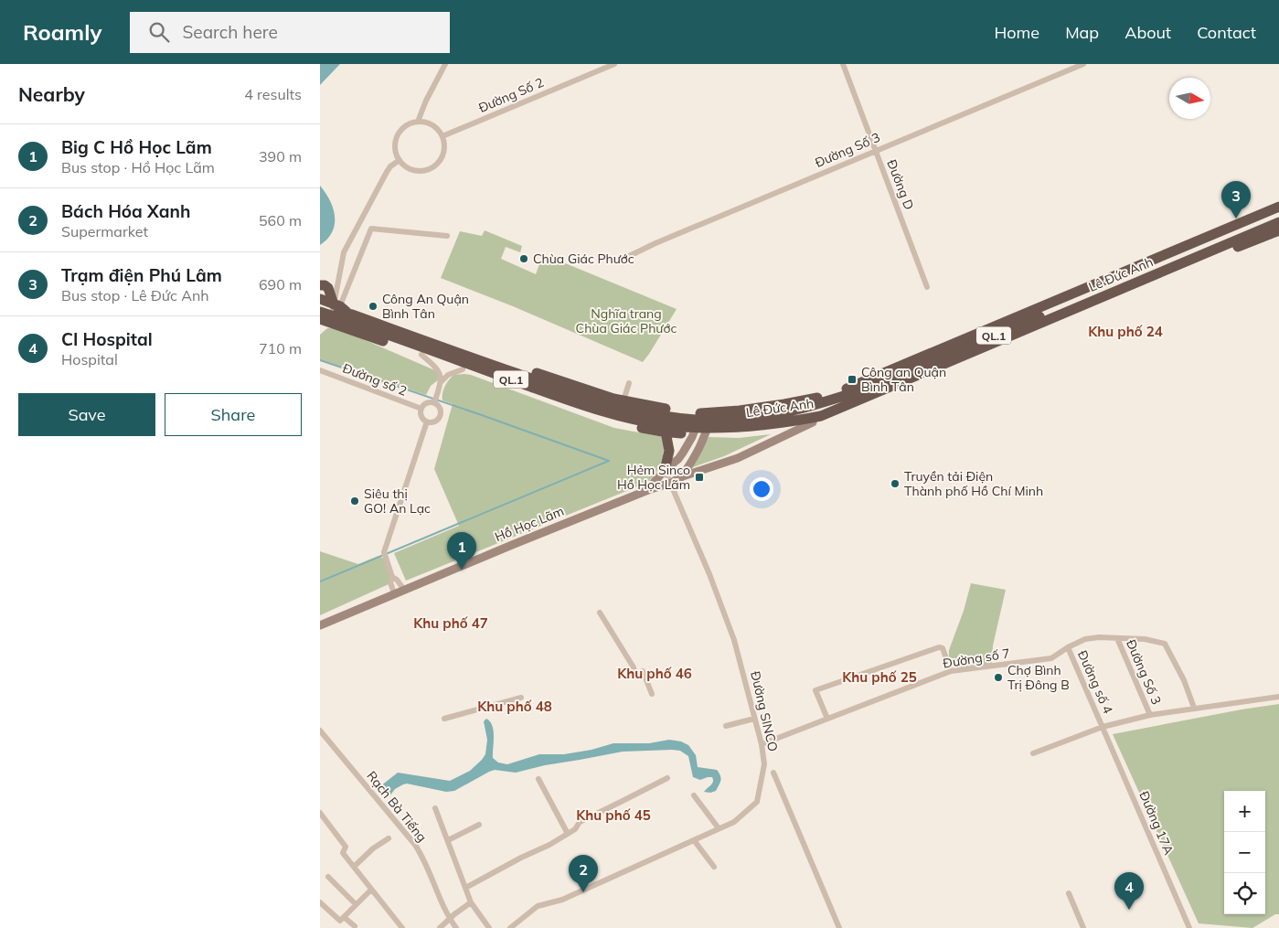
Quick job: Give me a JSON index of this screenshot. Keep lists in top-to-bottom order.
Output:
{
  "streets": {
    "highway": ["Lê Đức Anh", "QL.1"],
    "main road": ["Hồ Học Lãm"],
    "street": [
      "Đường Số 2",
      "Đường Số 3",
      "Đường D",
      "Đường số 2",
      "Đường số 7",
      "Đường số 4",
      "Đường SINCO",
      "Rạch Bà Tiếng",
      "Đường 17A"
    ]
  },
  "crossings": [
    ["Đường Số 3", "Đường D"],
    ["Đường Số 3", "Đường số 7"],
    ["Lê Đức Anh", "Hồ Học Lãm"],
    ["Hồ Học Lãm", "Đường SINCO"],
    ["Đường số 7", "Đường số 4"],
    ["Đường số 7", "Đường SINCO"],
    ["Đường số 4", "Đường 17A"]
  ],
  "districts": [
    "Khu phố 24",
    "Khu phố 47",
    "Khu phố 46",
    "Khu phố 25",
    "Khu phố 48",
    "Khu phố 45"
  ],
  "parks": ["Nghĩa trang Chùa Giác Phước"],
  "places": {
    "other": [
      "Chùa Giác Phước",
      "Công An Quận Bình Tân",
      "Truyền tải Điện Thành phố Hồ Chí Minh",
      "Siêu thị GO! An Lạc",
      "Chợ Bình Trị Đông B"
    ],
    "transit": ["Công an Quận Bình Tân", "Hẻm Sinco Hồ Học Lãm"]
  },
  "north": "right",
  "page": {
    "header": "Roamly",
    "search": "Search here",
    "nav": [
      "Home",
      "Map",
      "About",
      "Contact"
    ],
    "heading": ["Nearby", "4 results"],
    "list": [
      {
        "mark": "1",
        "name": "Big C Hồ Học Lãm",
        "note": "Bus stop · Hồ Học Lãm",
        "value": "390 m"
      },
      {
        "mark": "2",
        "name": "Bách Hóa Xanh",
        "note": "Supermarket",
        "value": "560 m"
      },
      {
        "mark": "3",
        "name": "Trạm điện Phú Lâm",
        "note": "Bus stop · Lê Đức Anh",
        "value": "690 m"
      },
      {
        "mark": "4",
        "name": "CI Hospital",
        "note": "Hospital",
        "value": "710 m"
      }
    ],
    "pins": [
      "3",
      "1",
      "2",
      "4"
    ],
    "buttons": ["Save", "Share"],
    "map_buttons": ["+", "−"]
  }
}
